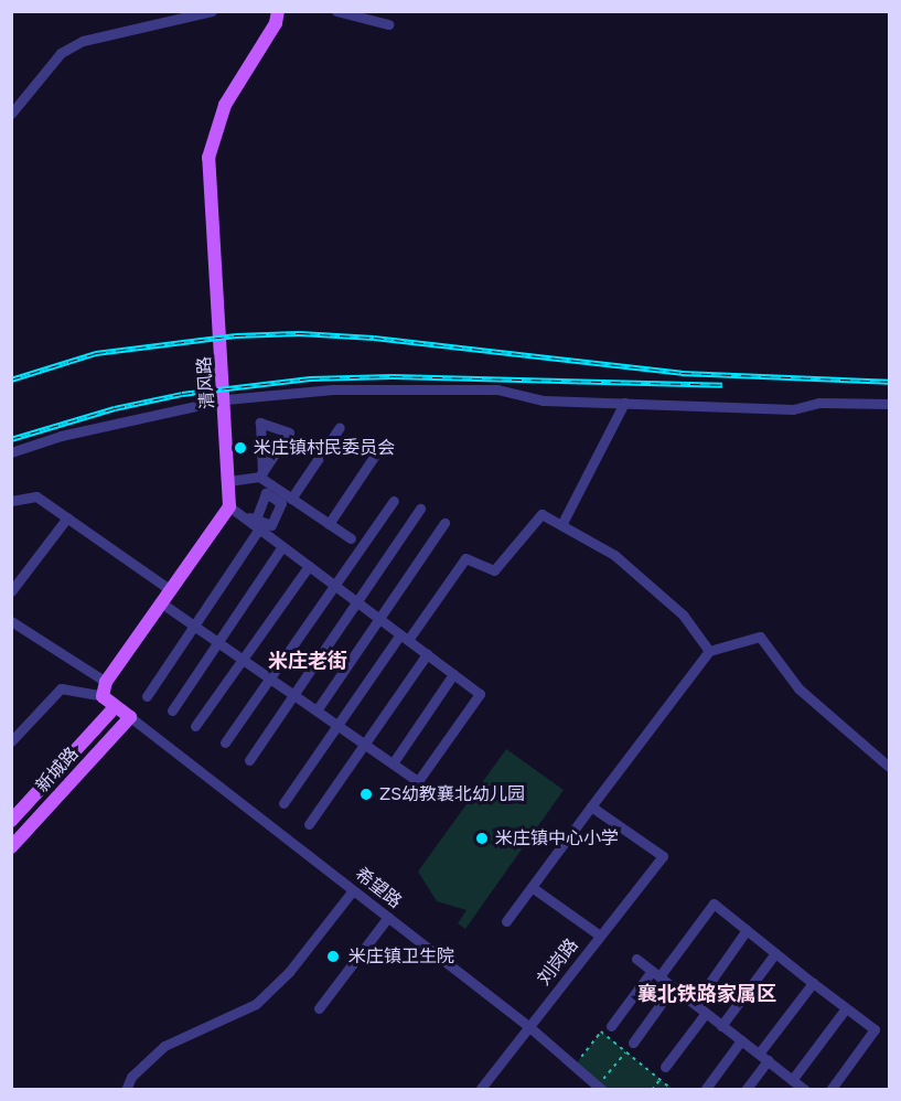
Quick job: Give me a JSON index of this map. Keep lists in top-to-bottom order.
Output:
{
  "streets": {
    "main road": ["清风路", "新城路"],
    "street": ["希望路", "刘岗路"]
  },
  "crossings": [
    ["新城路", "希望路"],
    ["希望路", "刘岗路"]
  ],
  "districts": ["米庄老街", "襄北铁路家属区"],
  "places": [
    "米庄镇村民委员会",
    "ZS幼教襄北幼儿园",
    "米庄镇中心小学",
    "米庄镇卫生院"
  ]
}
